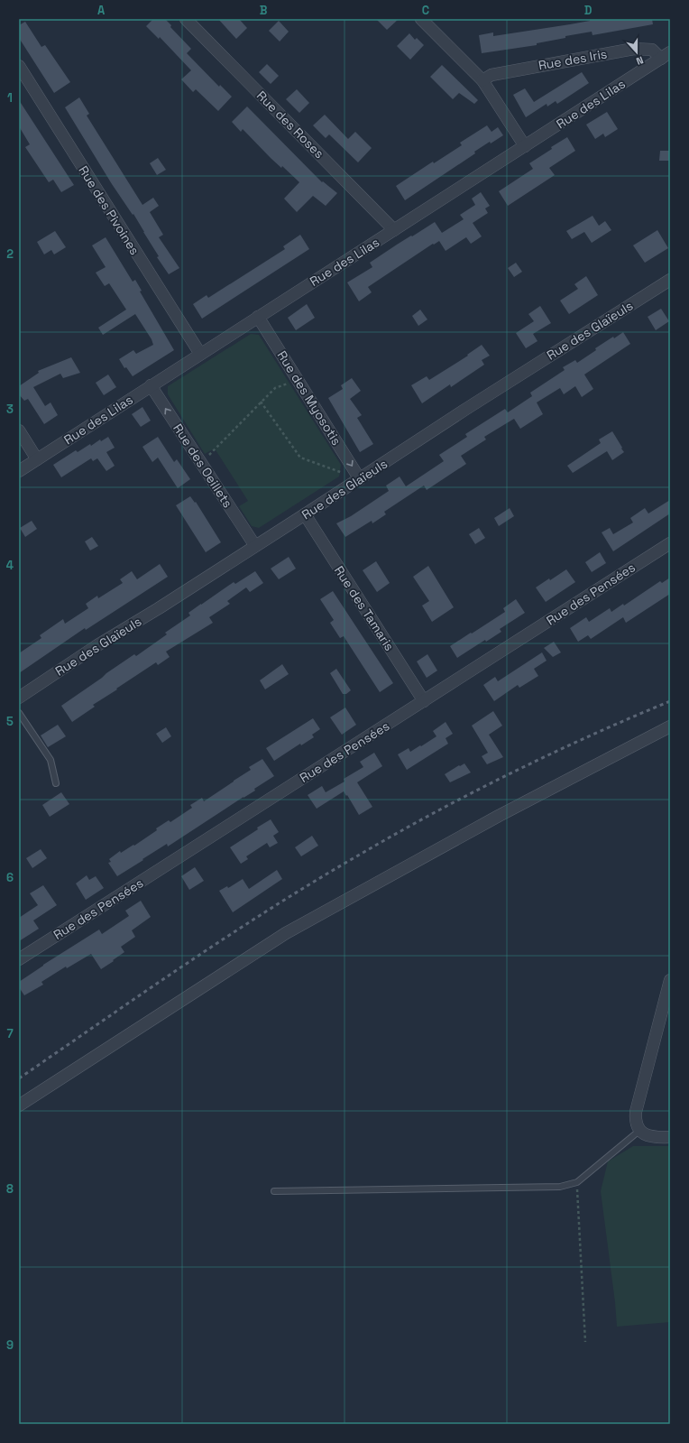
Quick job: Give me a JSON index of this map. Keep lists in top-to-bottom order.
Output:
{
  "streets": {
    "street": [
      "Rue des Iris",
      "Rue des Lilas",
      "Rue des Roses",
      "Rue des Pivoines",
      "Rue des Glaïeuls",
      "Rue des Myosotis",
      "Rue des Oeillets",
      "Rue des Pensées",
      "Rue des Tamaris"
    ]
  },
  "crossings": [
    ["Rue des Iris", "Rue des Lilas"],
    ["Rue des Lilas", "Rue des Roses"],
    ["Rue des Lilas", "Rue des Pivoines"],
    ["Rue des Lilas", "Rue des Myosotis"],
    ["Rue des Lilas", "Rue des Oeillets"],
    ["Rue des Glaïeuls", "Rue des Myosotis"],
    ["Rue des Glaïeuls", "Rue des Oeillets"],
    ["Rue des Glaïeuls", "Rue des Tamaris"],
    ["Rue des Pensées", "Rue des Tamaris"]
  ],
  "one_way": ["Rue des Myosotis", "Rue des Oeillets"],
  "north": "bottom",
  "grid": {
    "columns": [
      "A",
      "B",
      "C",
      "D"
    ],
    "rows": [
      "1",
      "2",
      "3",
      "4",
      "5",
      "6",
      "7",
      "8",
      "9"
    ]
  }
}
